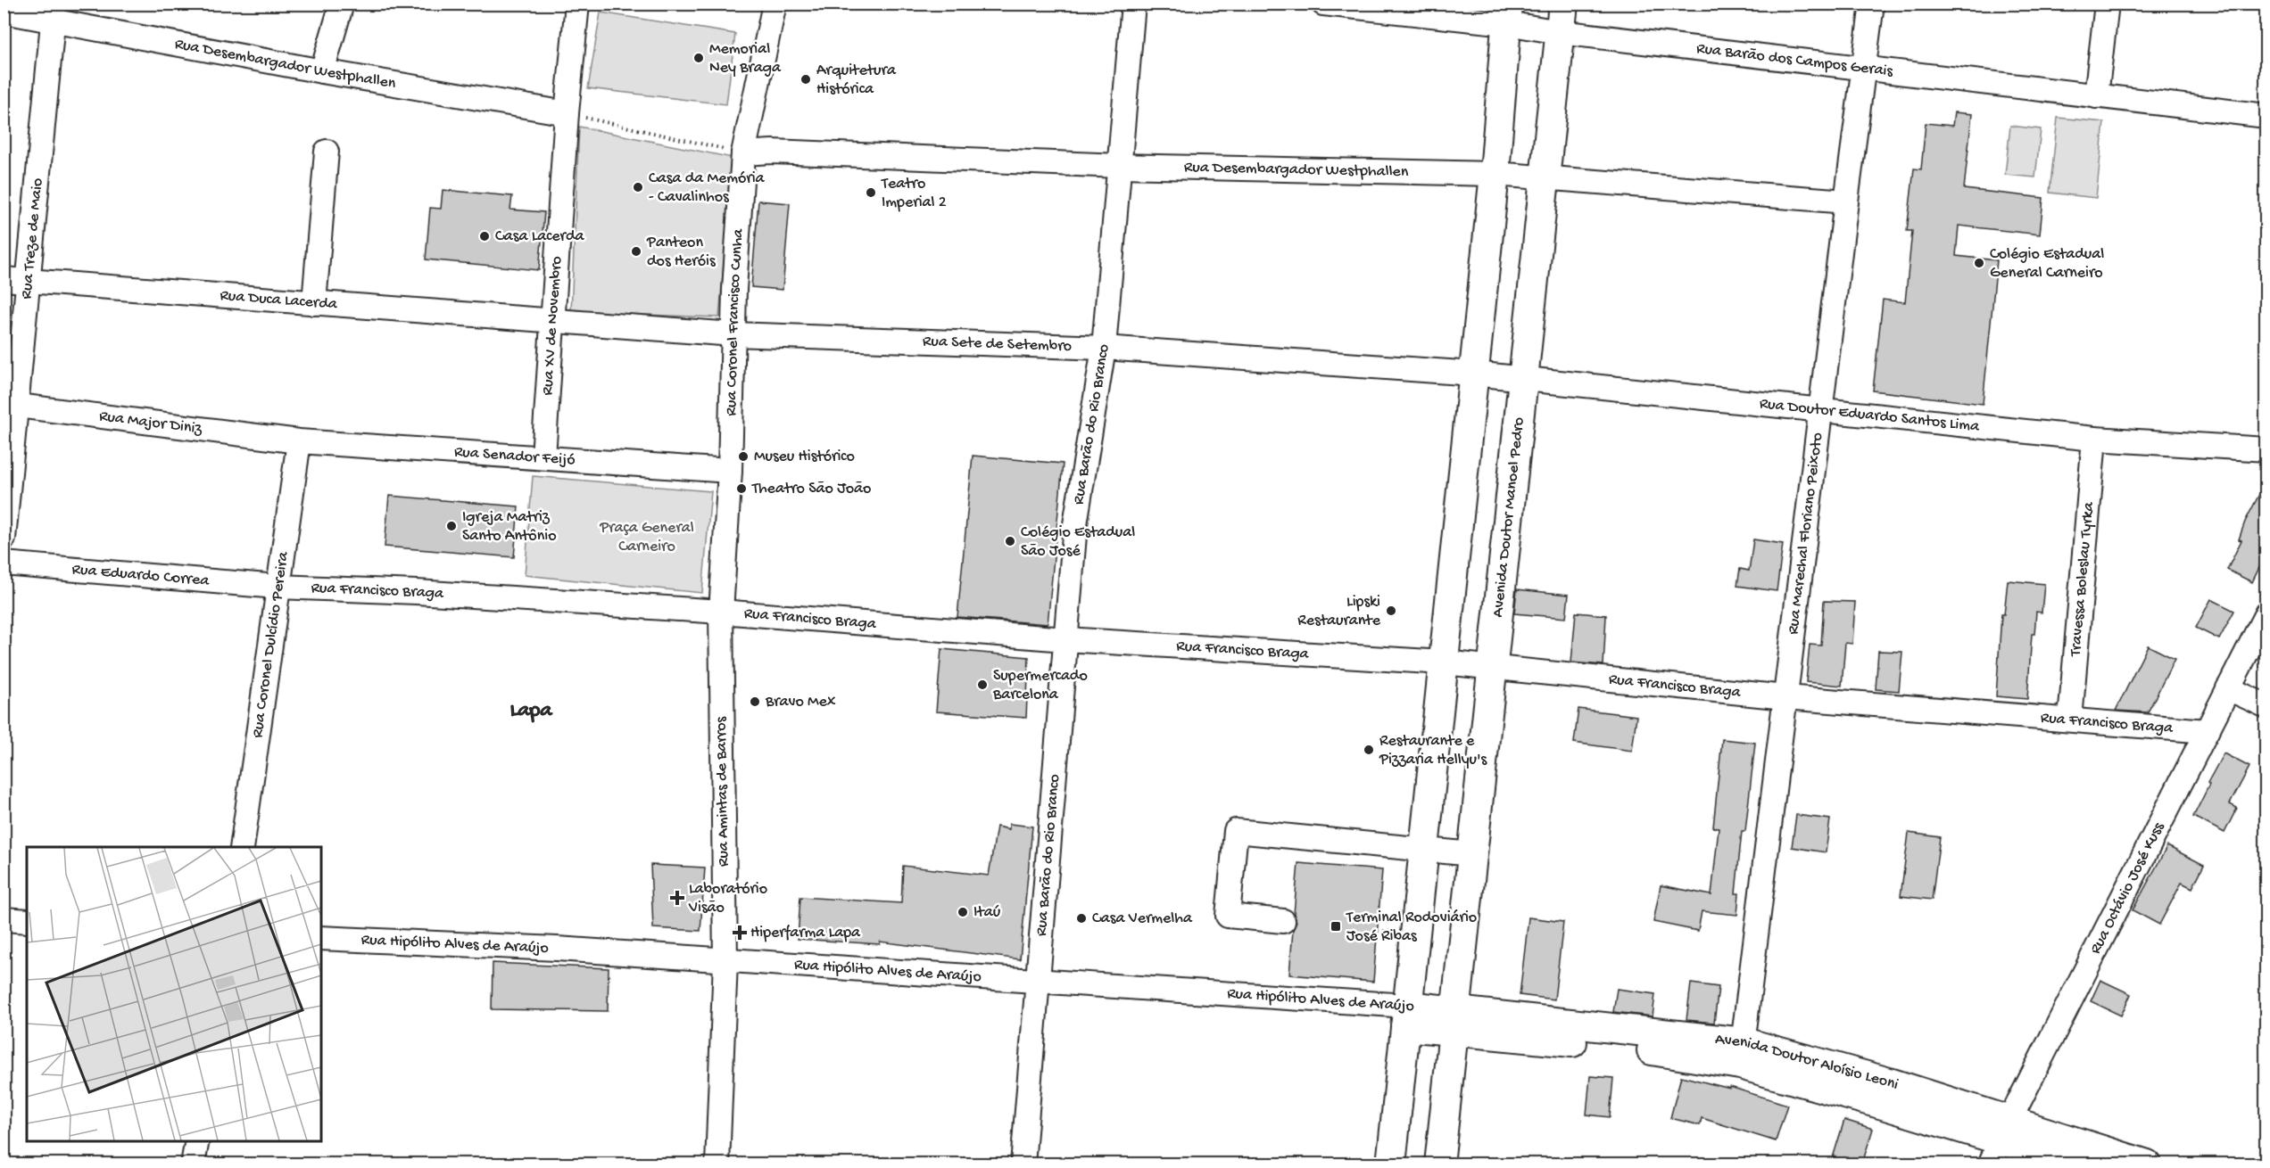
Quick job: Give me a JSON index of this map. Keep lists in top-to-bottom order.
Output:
{
  "streets": {
    "main road": ["Avenida Doutor Manoel Pedro", "Avenida Doutor Aloísio Leoni"],
    "street": [
      "Rua Barão dos Campos Gerais",
      "Rua Desembargador Westphallen",
      "Rua Treze de Maio",
      "Rua Duca Lacerda",
      "Rua Coronel Francisco Cunha",
      "Rua XV de Novembro",
      "Rua Sete de Setembro",
      "Rua Doutor Eduardo Santos Lima",
      "Rua Major Diniz",
      "Rua Barão do Rio Branco",
      "Rua Senador Feijó",
      "Rua Marechal Floriano Peixoto",
      "Rua Eduardo Correa",
      "Travessa Boleslau Tyrka",
      "Rua Francisco Braga",
      "Rua Coronel Dulcídio Pereira",
      "Rua Amintas de Barros",
      "Rua Octávio José Kuss",
      "Rua Hipólito Alves de Araújo"
    ]
  },
  "crossings": [
    ["Rua Barão dos Campos Gerais", "Avenida Doutor Manoel Pedro"],
    ["Rua Barão dos Campos Gerais", "Rua Marechal Floriano Peixoto"],
    ["Rua Desembargador Westphallen", "Rua Treze de Maio"],
    ["Rua Desembargador Westphallen", "Rua Coronel Francisco Cunha"],
    ["Rua Desembargador Westphallen", "Rua XV de Novembro"],
    ["Rua Desembargador Westphallen", "Rua Barão do Rio Branco"],
    ["Rua Desembargador Westphallen", "Avenida Doutor Manoel Pedro"],
    ["Rua Desembargador Westphallen", "Rua Marechal Floriano Peixoto"],
    ["Rua Treze de Maio", "Rua Duca Lacerda"],
    ["Rua Treze de Maio", "Rua Major Diniz"],
    ["Rua Duca Lacerda", "Rua XV de Novembro"],
    ["Rua Duca Lacerda", "Rua Sete de Setembro"],
    ["Rua Coronel Francisco Cunha", "Rua Sete de Setembro"],
    ["Rua Coronel Francisco Cunha", "Rua Senador Feijó"],
    ["Rua Coronel Francisco Cunha", "Rua Francisco Braga"],
    ["Rua Coronel Francisco Cunha", "Rua Amintas de Barros"],
    ["Rua XV de Novembro", "Rua Sete de Setembro"],
    ["Rua XV de Novembro", "Rua Senador Feijó"],
    ["Rua Sete de Setembro", "Rua Doutor Eduardo Santos Lima"],
    ["Rua Sete de Setembro", "Rua Barão do Rio Branco"],
    ["Rua Doutor Eduardo Santos Lima", "Avenida Doutor Manoel Pedro"],
    ["Rua Doutor Eduardo Santos Lima", "Rua Marechal Floriano Peixoto"],
    ["Rua Doutor Eduardo Santos Lima", "Travessa Boleslau Tyrka"],
    ["Rua Major Diniz", "Rua Senador Feijó"],
    ["Rua Major Diniz", "Rua Coronel Dulcídio Pereira"],
    ["Rua Barão do Rio Branco", "Rua Francisco Braga"],
    ["Rua Barão do Rio Branco", "Rua Hipólito Alves de Araújo"],
    ["Rua Senador Feijó", "Rua Coronel Dulcídio Pereira"],
    ["Avenida Doutor Manoel Pedro", "Rua Francisco Braga"],
    ["Avenida Doutor Manoel Pedro", "Avenida Doutor Aloísio Leoni"],
    ["Rua Marechal Floriano Peixoto", "Rua Francisco Braga"],
    ["Rua Marechal Floriano Peixoto", "Avenida Doutor Aloísio Leoni"],
    ["Rua Eduardo Correa", "Rua Francisco Braga"],
    ["Rua Eduardo Correa", "Rua Coronel Dulcídio Pereira"],
    ["Travessa Boleslau Tyrka", "Rua Francisco Braga"],
    ["Rua Francisco Braga", "Rua Coronel Dulcídio Pereira"],
    ["Rua Francisco Braga", "Rua Amintas de Barros"],
    ["Rua Francisco Braga", "Rua Octávio José Kuss"],
    ["Rua Amintas de Barros", "Rua Hipólito Alves de Araújo"],
    ["Rua Octávio José Kuss", "Avenida Doutor Aloísio Leoni"],
    ["Rua Hipólito Alves de Araújo", "Avenida Doutor Aloísio Leoni"]
  ],
  "districts": ["Lapa"],
  "parks": ["Praça General Carneiro"],
  "places": {
    "other": [
      "Memorial Ney Braga",
      "Arquitetura Histórica",
      "Casa da Memória - Cavalinhos",
      "Teatro Imperial 2",
      "Casa Lacerda",
      "Panteon dos Heróis",
      "Colégio Estadual General Carneiro",
      "Museu Histórico",
      "Theatro São João",
      "Igreja Matriz Santo Antônio",
      "Colégio Estadual São José",
      "Lipski Restaurante",
      "Supermercado Barcelona",
      "Bravo Mex",
      "Restaurante e Pizzaria Hellyu's",
      "Itaú",
      "Casa Vermelha"
    ],
    "health": ["Laboratório Visão", "Hiperfarma Lapa"],
    "transit": ["Terminal Rodoviário José Ribas"]
  }
}
